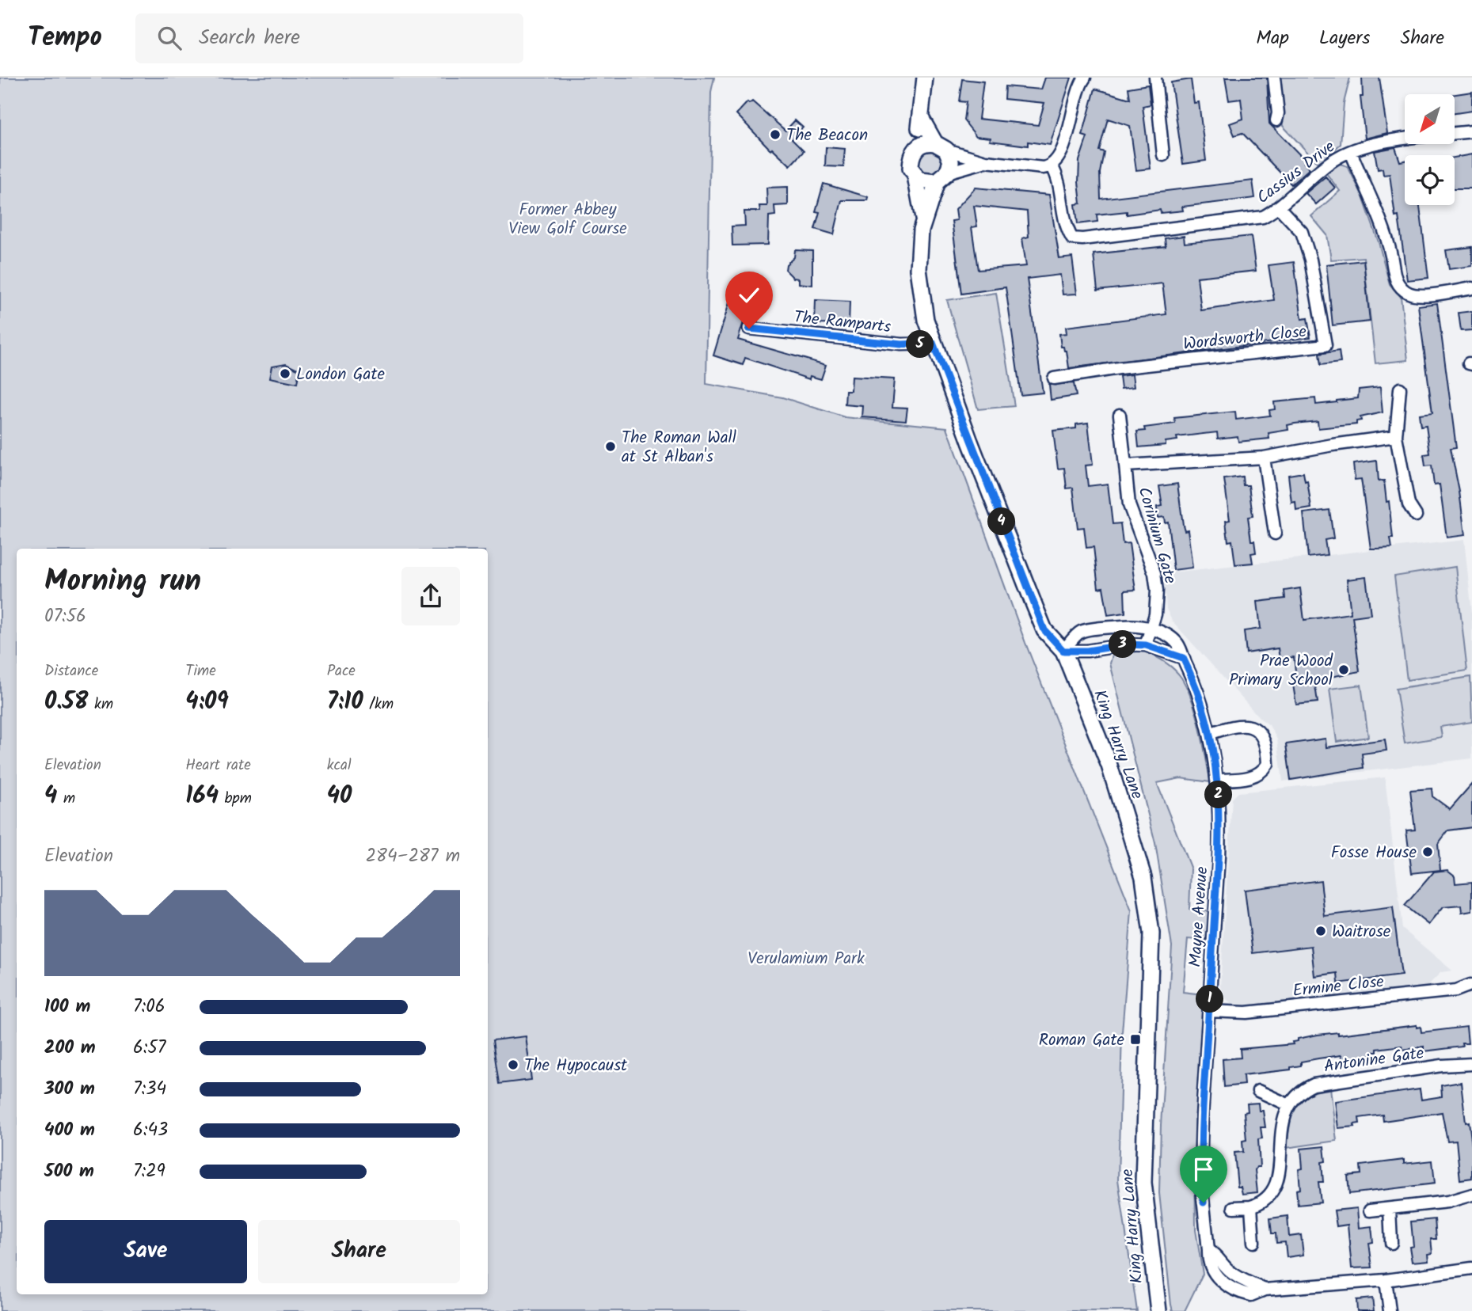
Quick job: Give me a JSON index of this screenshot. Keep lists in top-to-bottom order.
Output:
{
  "streets": {
    "street": [
      "Cassius Drive",
      "The Ramparts",
      "Wordsworth Close",
      "Corinium Gate",
      "King Harry Lane",
      "Mayne Avenue",
      "Ermine Close",
      "Antonine Gate"
    ]
  },
  "crossings": [
    ["Cassius Drive", "Wordsworth Close"],
    ["The Ramparts", "King Harry Lane"],
    ["Corinium Gate", "Mayne Avenue"],
    ["King Harry Lane", "Mayne Avenue"],
    ["Mayne Avenue", "Ermine Close"]
  ],
  "parks": ["Former Abbey View Golf Course", "Verulamium Park"],
  "places": {
    "other": [
      "The Beacon",
      "London Gate",
      "The Roman Wall at St Alban's",
      "Prae Wood Primary School",
      "Fosse House",
      "Waitrose",
      "The Hypocaust"
    ],
    "transit": ["Roman Gate"]
  },
  "north": "bottom left",
  "page": {
    "header": "Tempo",
    "search": "Search here",
    "nav": ["Map", "Layers", "Share"],
    "pins": [
      "5",
      "4",
      "3",
      "2",
      "1"
    ],
    "heading": ["Morning run", "07:56"],
    "stats": [
      ["Distance", "0.58 km"],
      ["Time", "4:09"],
      ["Pace", "7:10 /km"],
      ["Elevation", "4 m"],
      ["Heart rate", "164 bpm"],
      ["kcal", "40"]
    ],
    "chart": ["Elevation", "284–287 m"],
    "list": [
      {
        "name": "100 m",
        "note": "7:06"
      },
      {
        "name": "200 m",
        "note": "6:57"
      },
      {
        "name": "300 m",
        "note": "7:34"
      },
      {
        "name": "400 m",
        "note": "6:43"
      },
      {
        "name": "500 m",
        "note": "7:29"
      }
    ],
    "buttons": ["Save", "Share"]
  }
}
